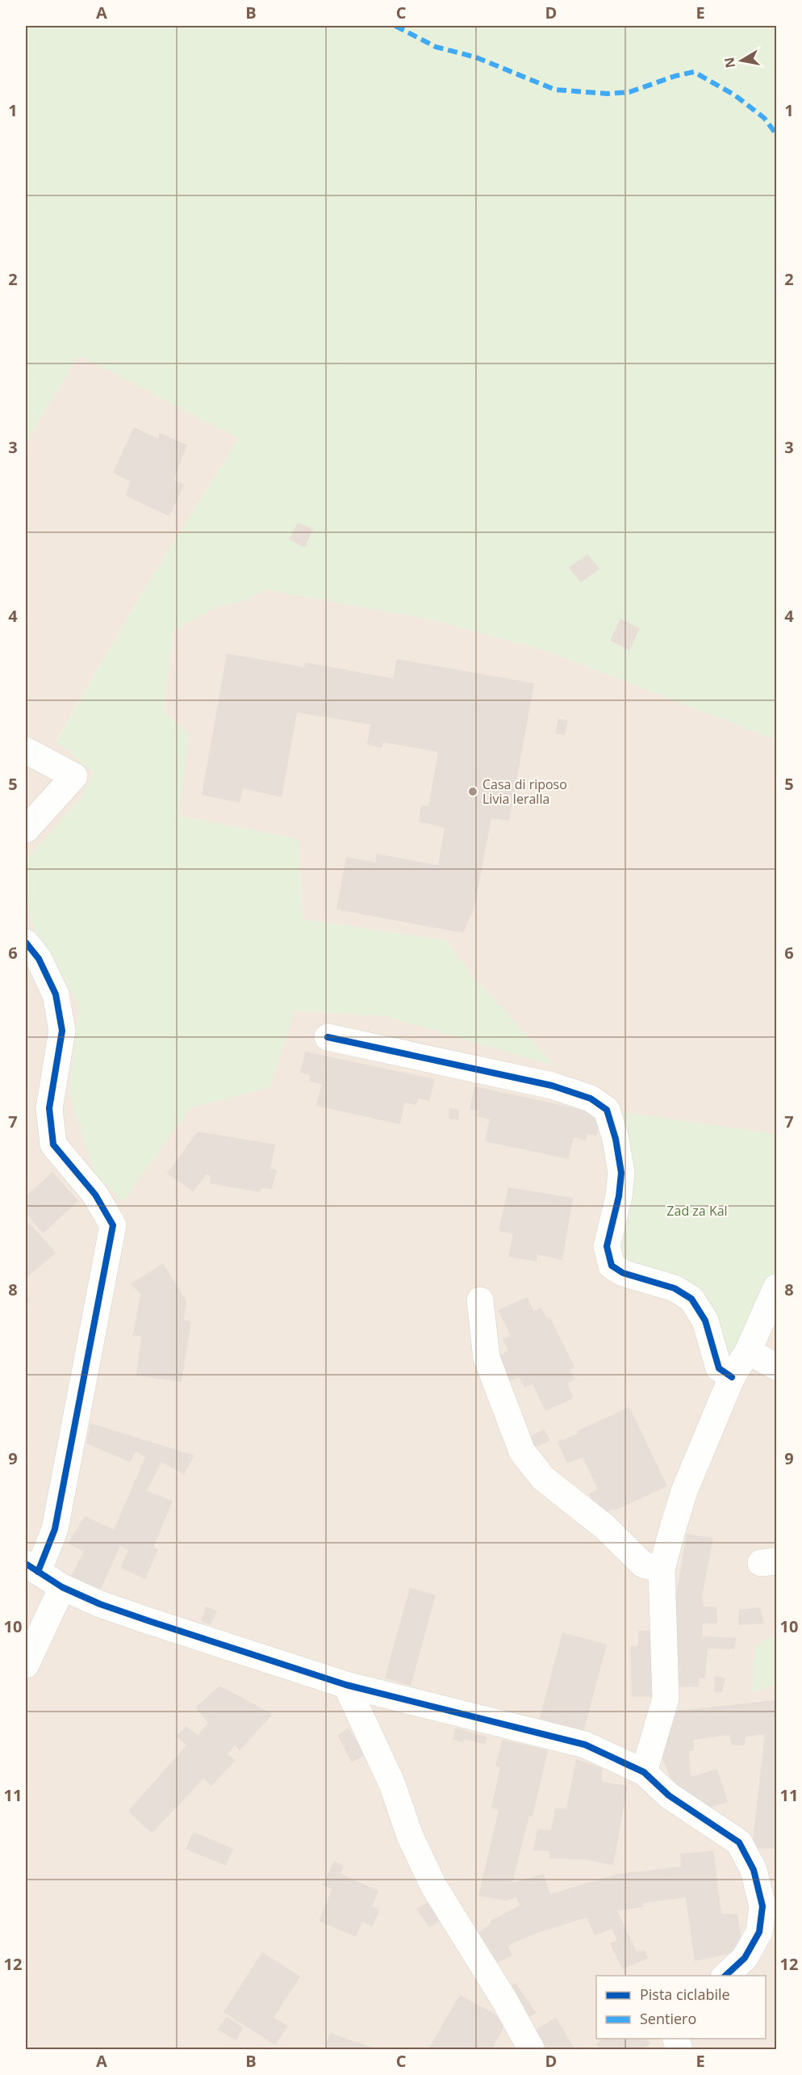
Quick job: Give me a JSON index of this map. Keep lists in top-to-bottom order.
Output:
{
  "parks": ["Zad za Kal"],
  "places": ["Casa di riposo Livia Ieralla"],
  "legend": ["Pista ciclabile", "Sentiero"],
  "north": "left",
  "grid": {
    "columns": [
      "A",
      "B",
      "C",
      "D",
      "E"
    ],
    "rows": [
      "1",
      "2",
      "3",
      "4",
      "5",
      "6",
      "7",
      "8",
      "9",
      "10",
      "11",
      "12"
    ]
  }
}
